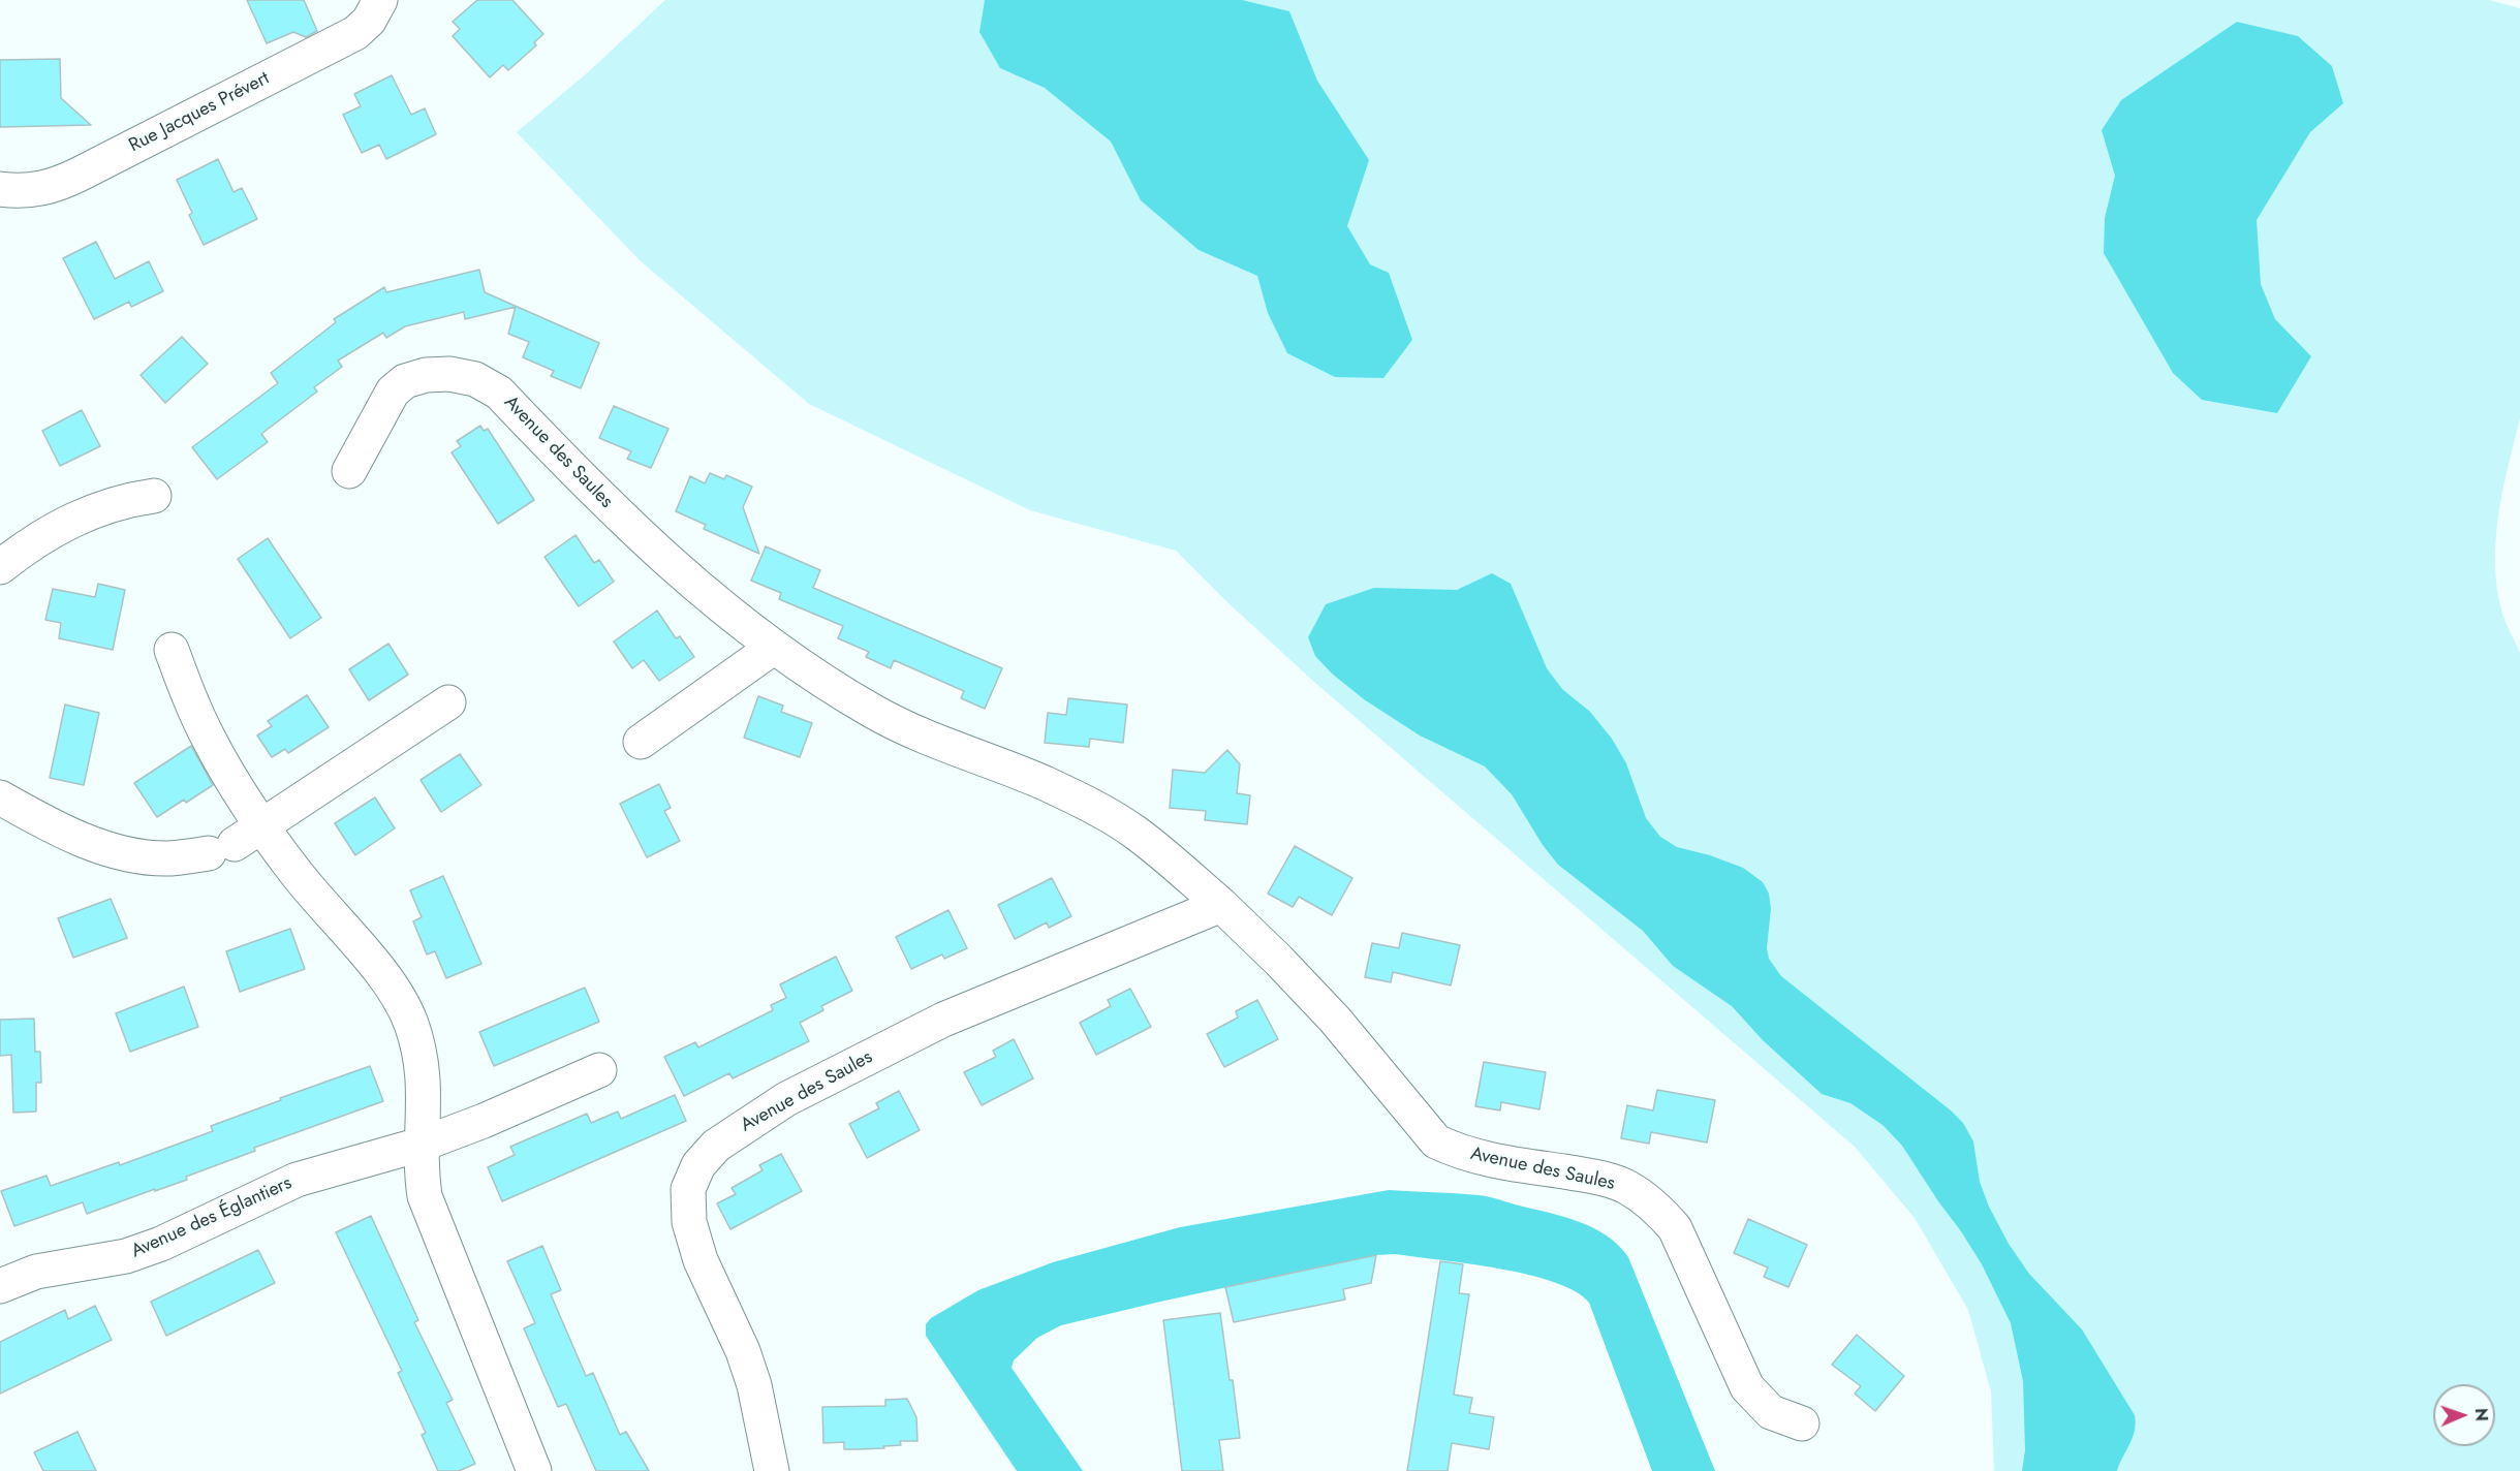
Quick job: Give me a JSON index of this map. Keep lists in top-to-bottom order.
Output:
{
  "streets": {
    "street": ["Rue Jacques Prévert", "Avenue des Saules", "Avenue des Églantiers"]
  },
  "north": "right"
}
